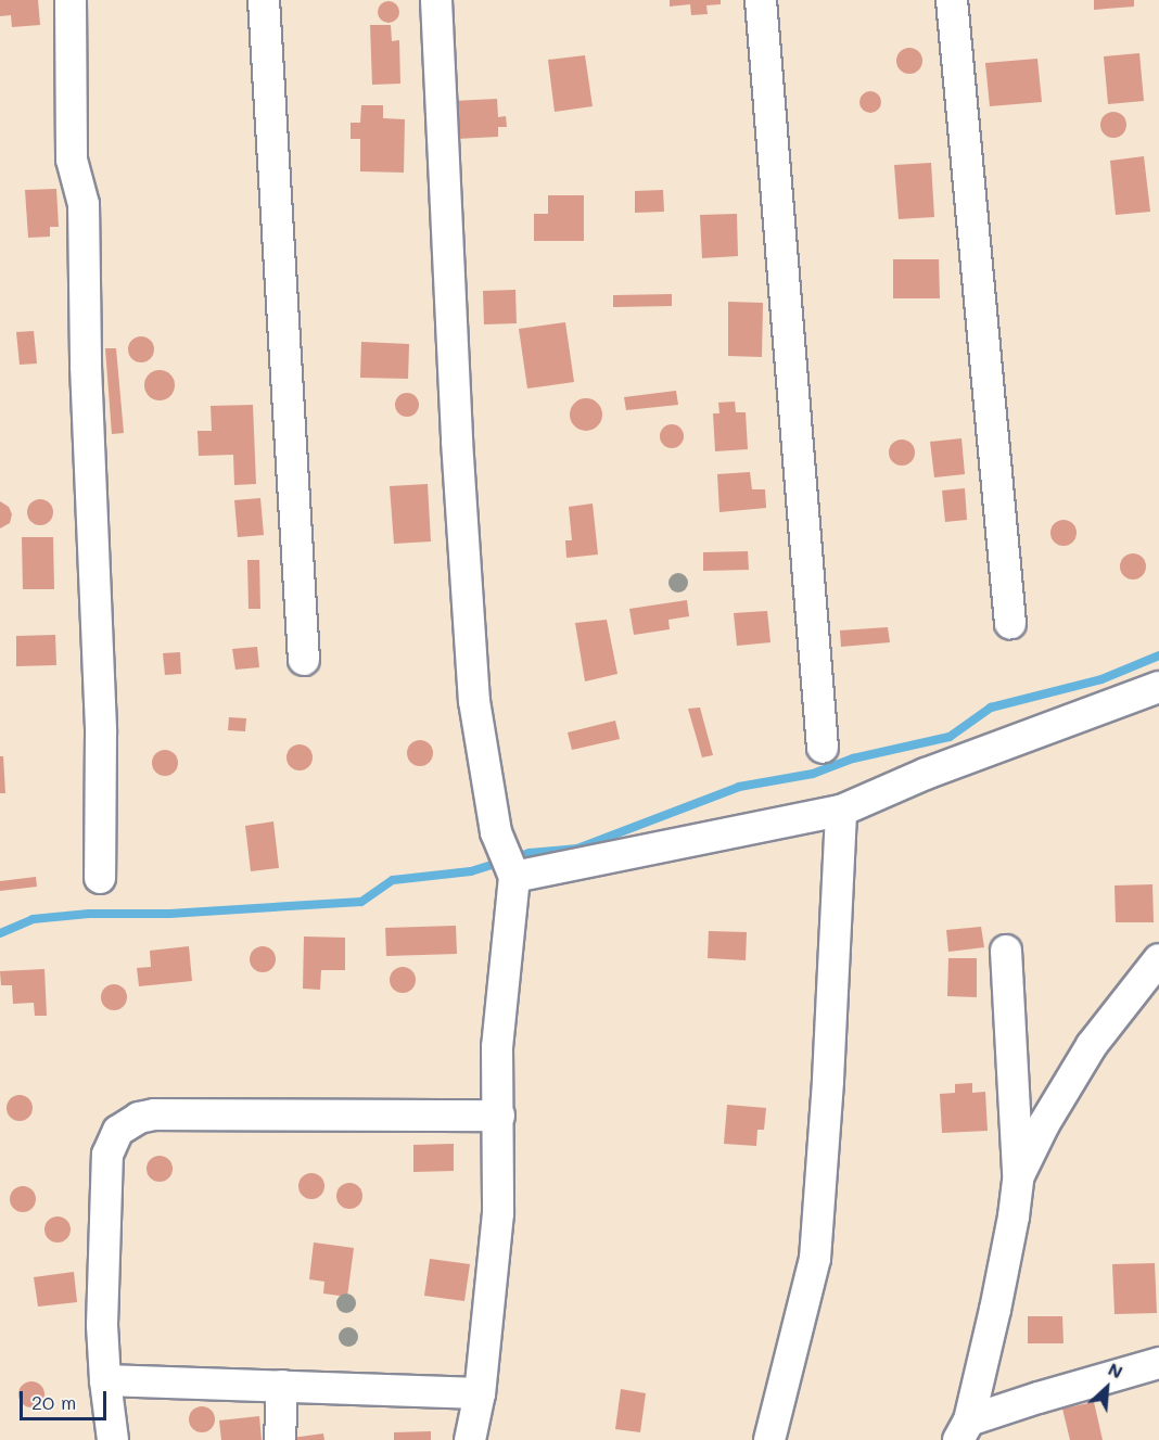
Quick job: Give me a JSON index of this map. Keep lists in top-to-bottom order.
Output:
{
  "scale_bar": "20 m",
  "north": "top right"
}
